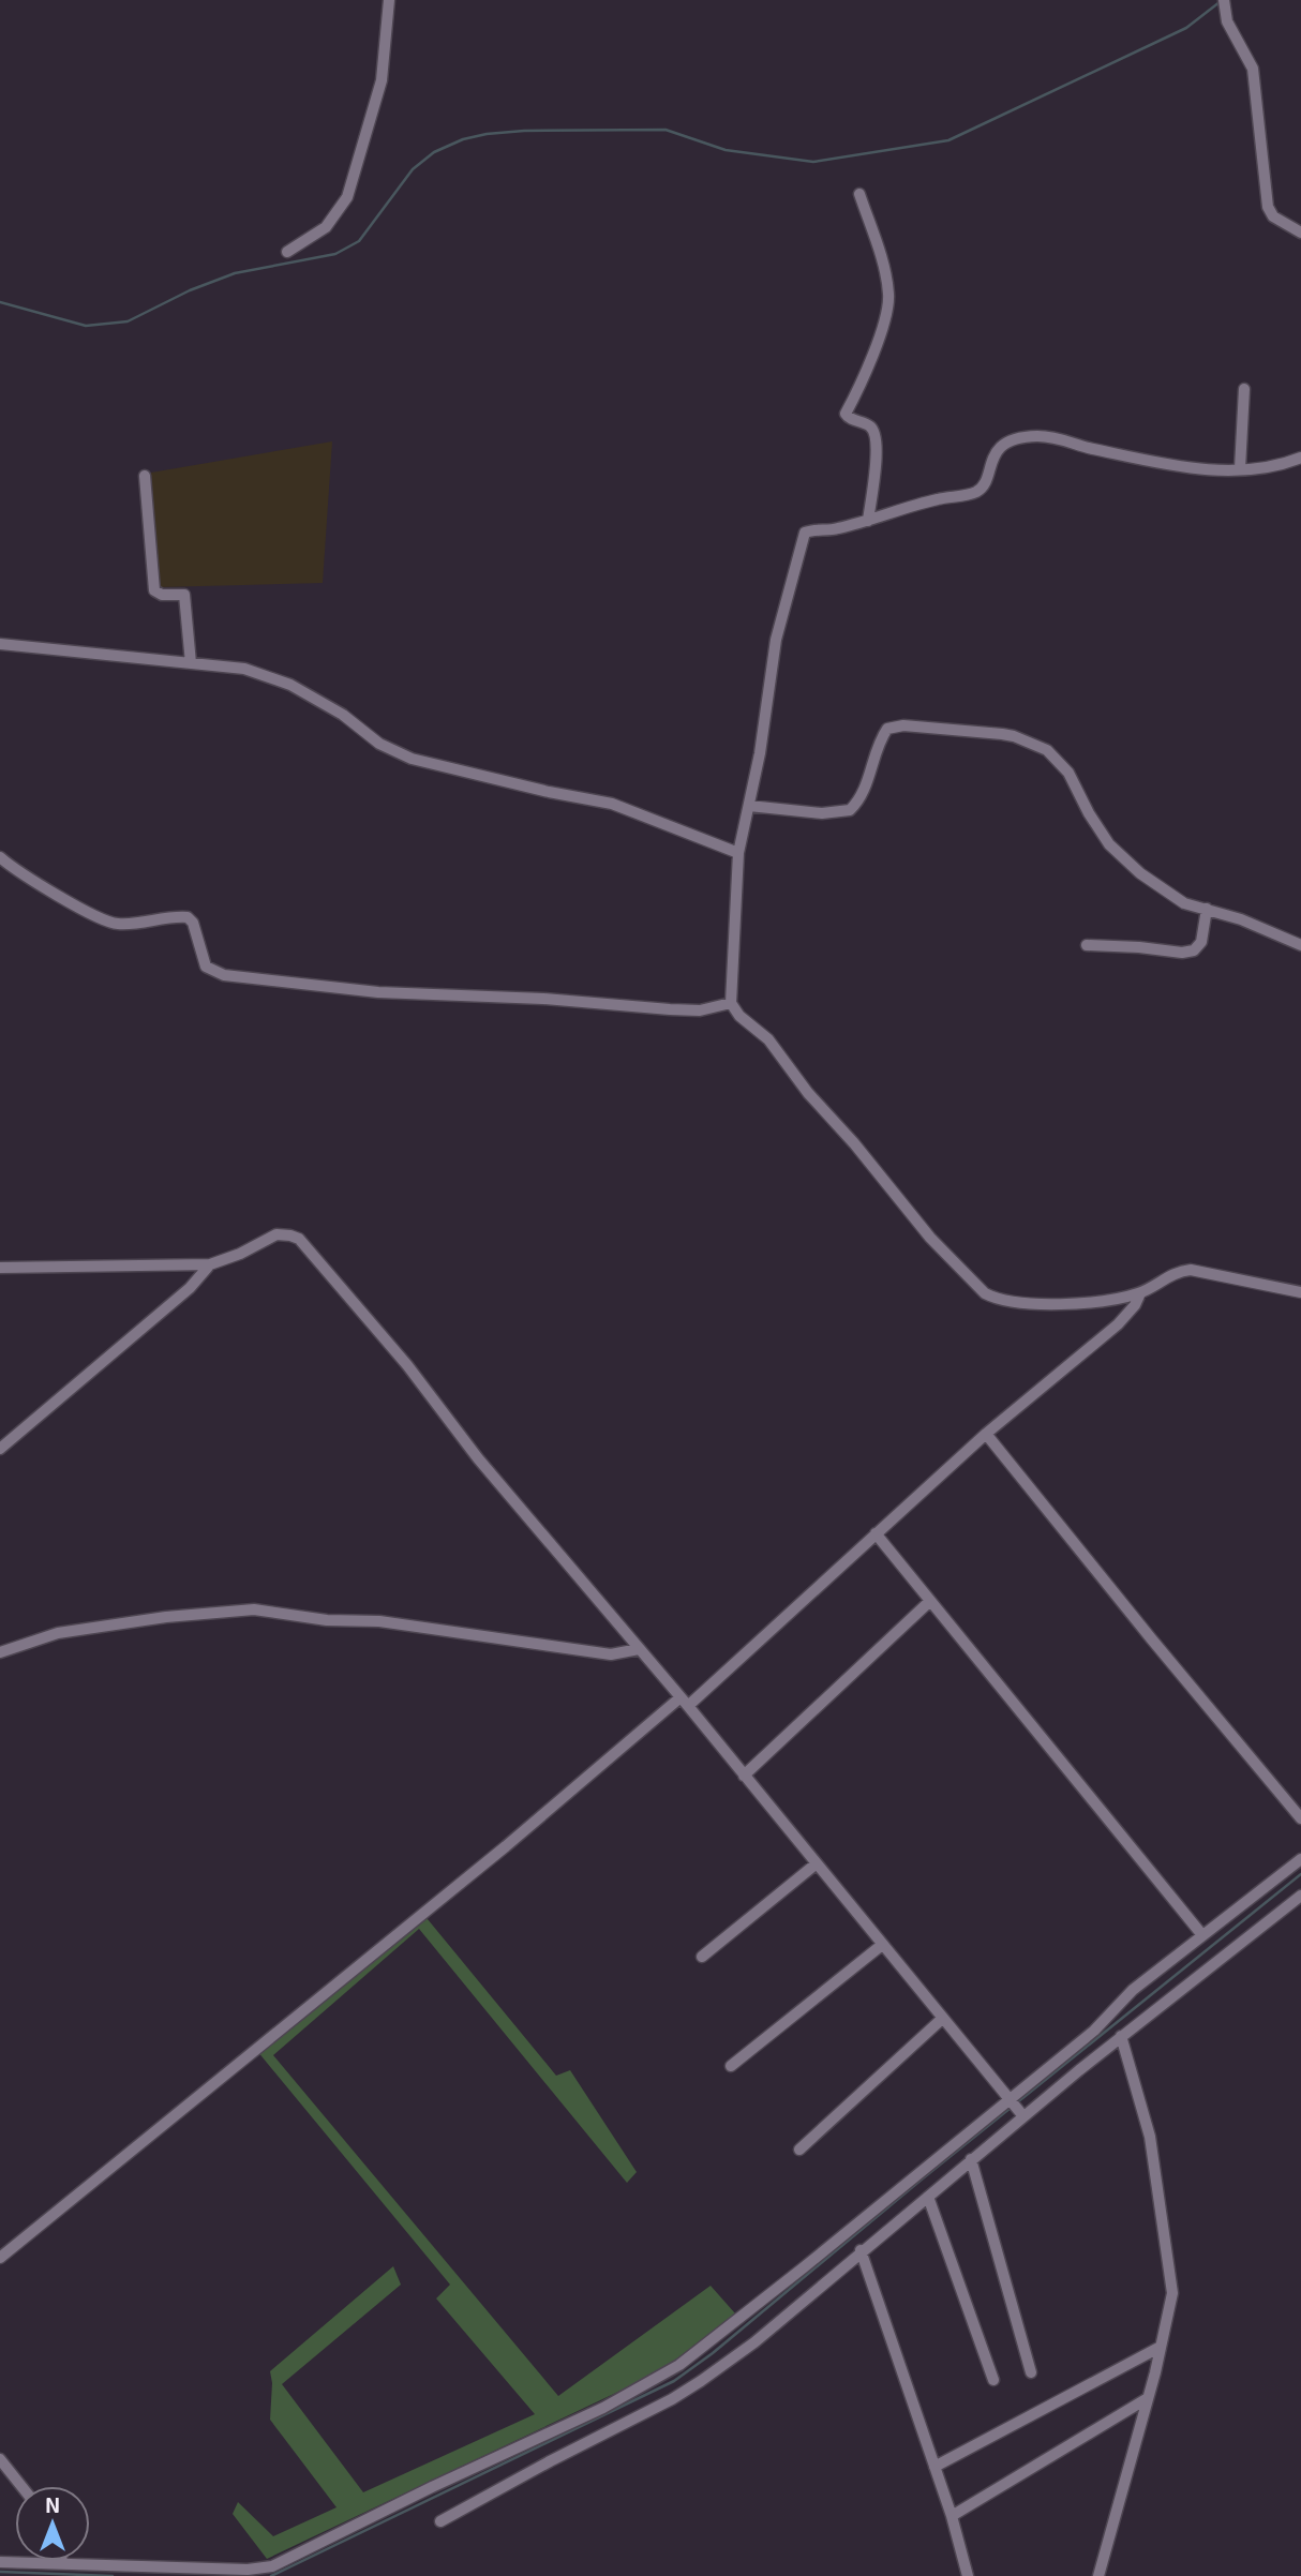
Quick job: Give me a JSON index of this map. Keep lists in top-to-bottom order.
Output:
{
  "north": "top"
}
